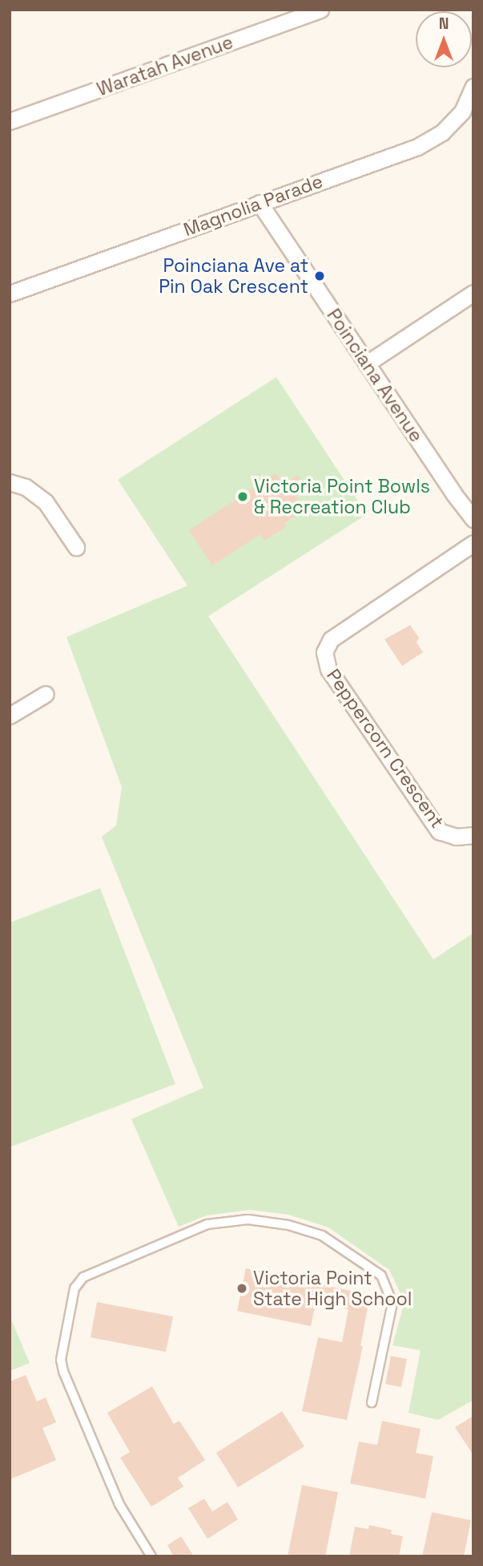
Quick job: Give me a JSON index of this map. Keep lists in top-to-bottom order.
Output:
{
  "streets": {
    "street": [
      "Waratah Avenue",
      "Magnolia Parade",
      "Poinciana Avenue",
      "Peppercorn Crescent"
    ]
  },
  "crossings": [
    ["Magnolia Parade", "Poinciana Avenue"]
  ],
  "places": ["Poinciana Ave at Pin Oak Crescent", "Victoria Point Bowls & Recreation Club", "Victoria Point State High School"],
  "north": "top"
}
